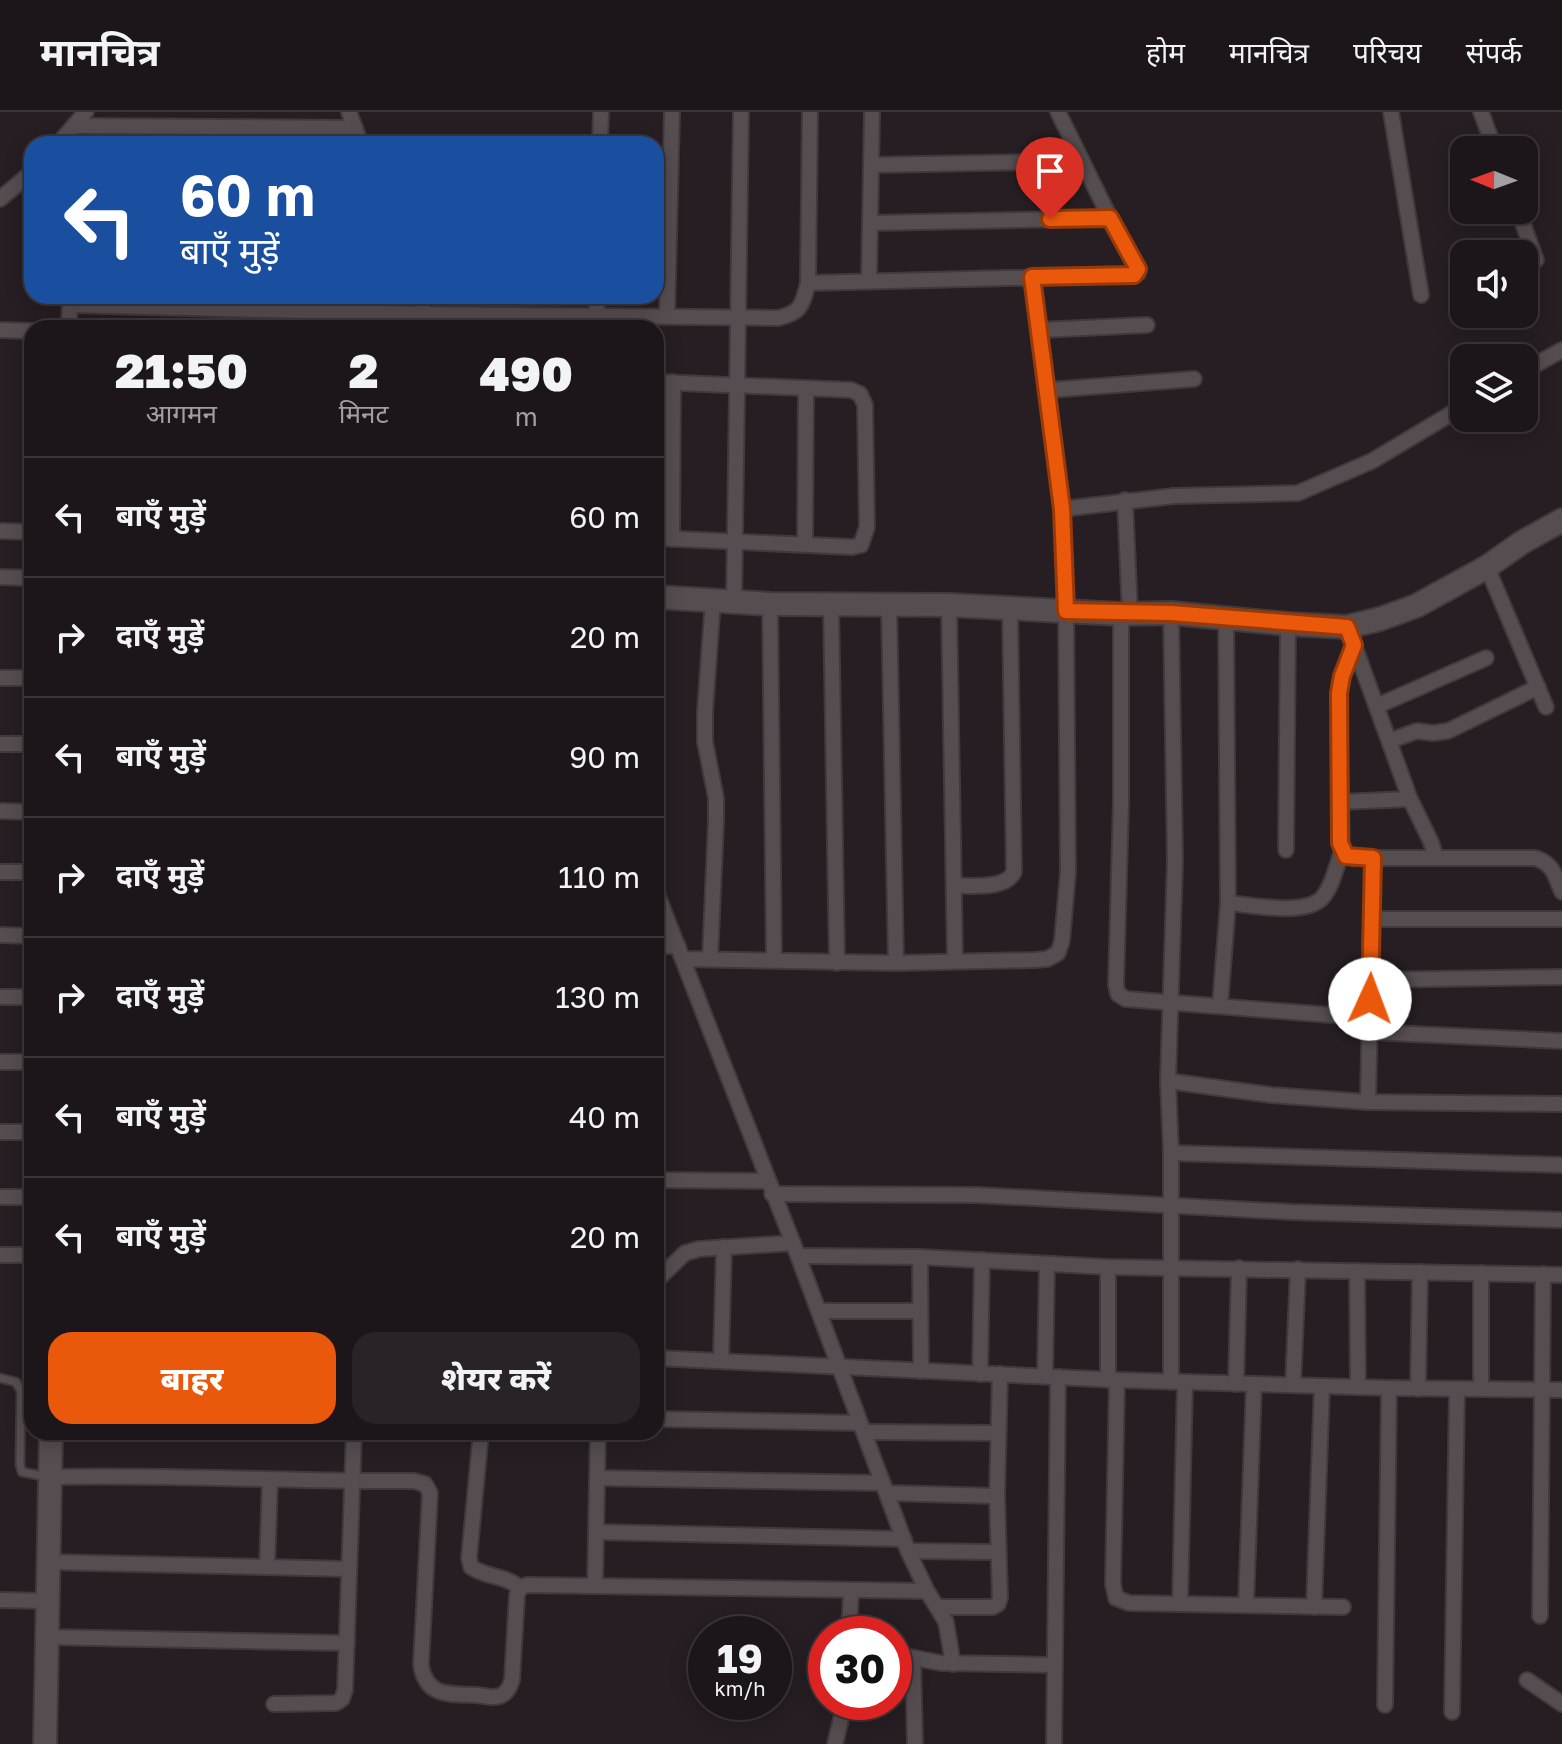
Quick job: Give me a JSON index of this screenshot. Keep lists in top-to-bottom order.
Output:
{
  "north": "left",
  "page": {
    "header": "मानचित्र",
    "nav": [
      "होम",
      "मानचित्र",
      "परिचय",
      "संपर्क"
    ],
    "turn": ["60 m", "बाएँ मुड़ें"],
    "eta": [
      "21:50",
      "आगमन",
      "2",
      "मिनट",
      "490",
      "m"
    ],
    "list": [
      {
        "name": "बाएँ मुड़ें",
        "value": "60 m"
      },
      {
        "name": "दाएँ मुड़ें",
        "value": "20 m"
      },
      {
        "name": "बाएँ मुड़ें",
        "value": "90 m"
      },
      {
        "name": "दाएँ मुड़ें",
        "value": "110 m"
      },
      {
        "name": "दाएँ मुड़ें",
        "value": "130 m"
      },
      {
        "name": "बाएँ मुड़ें",
        "value": "40 m"
      },
      {
        "name": "बाएँ मुड़ें",
        "value": "20 m"
      }
    ],
    "buttons": ["बाहर", "शेयर करें"],
    "speed": "19 km/h",
    "limit": "30"
  }
}
